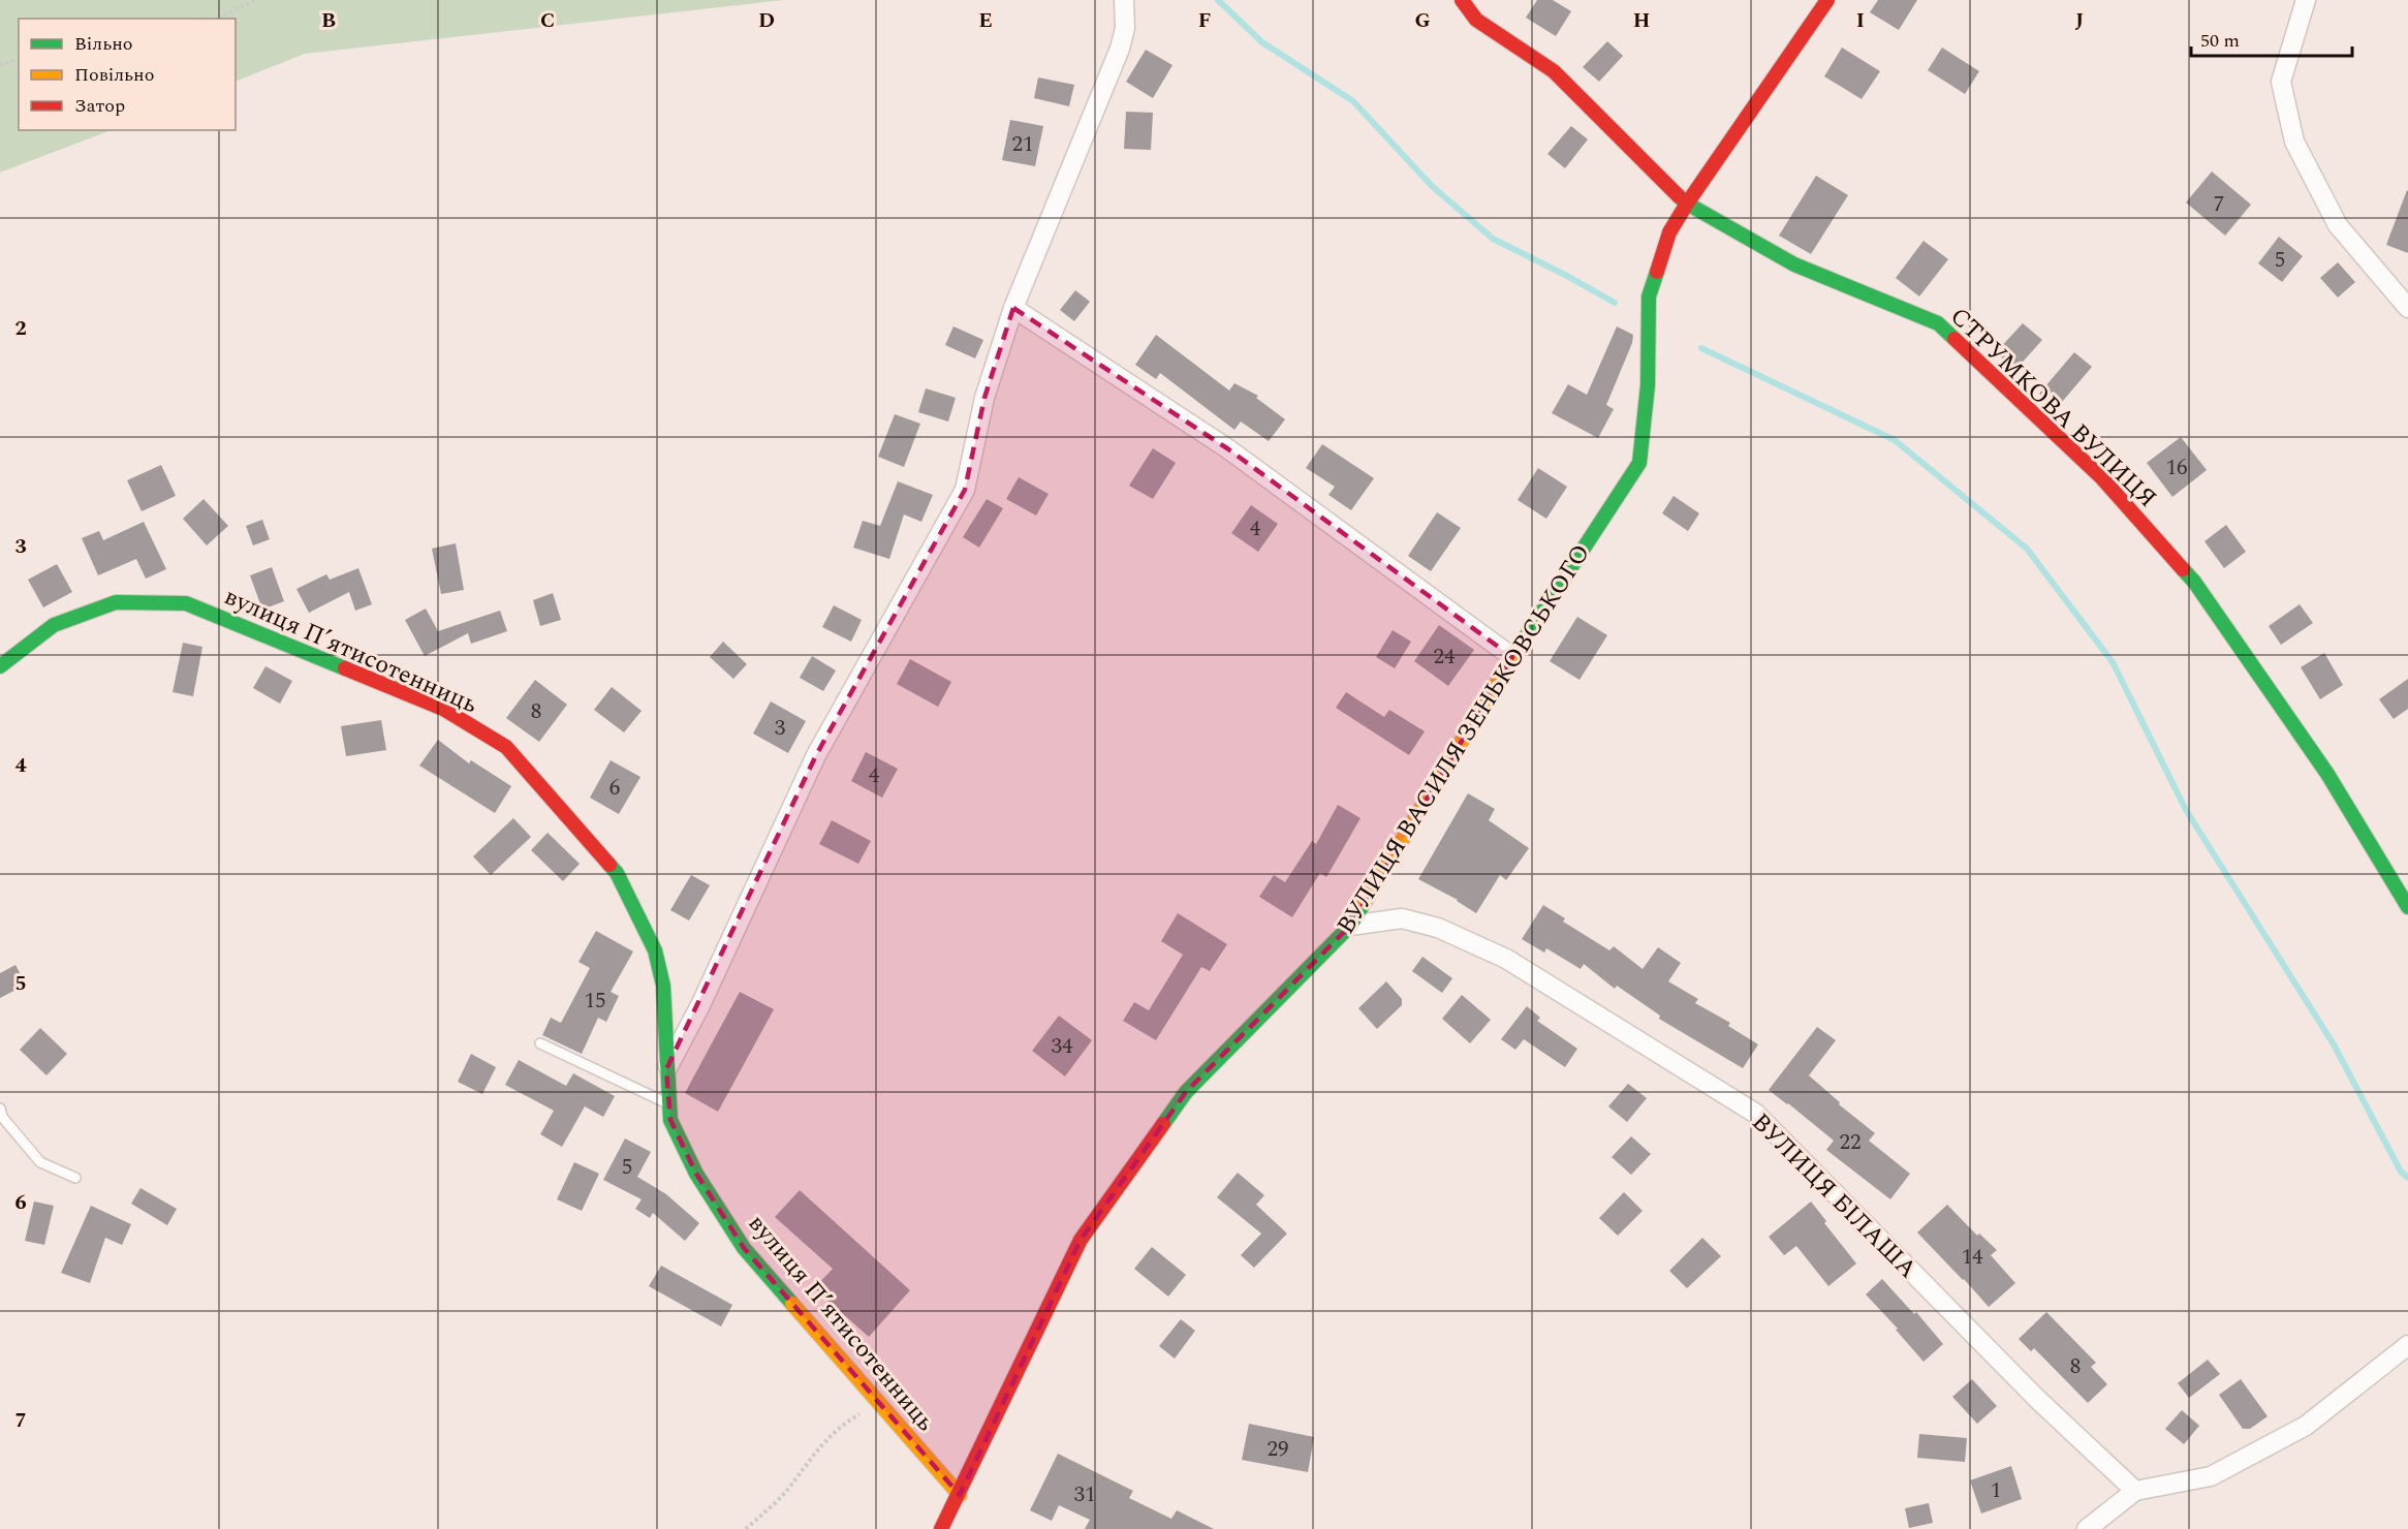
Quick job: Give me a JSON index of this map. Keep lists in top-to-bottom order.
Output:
{
  "streets": {
    "street": [
      "СТРУМКОВА ВУЛИЦЯ",
      "вулиця Пʼятисотенниць",
      "ВУЛИЦЯ ВАСИЛЯ ЗЕНЬКОВСЬКОГО",
      "ВУЛИЦЯ БІЛАША"
    ]
  },
  "crossings": [
    ["СТРУМКОВА ВУЛИЦЯ", "ВУЛИЦЯ ВАСИЛЯ ЗЕНЬКОВСЬКОГО"],
    ["вулиця Пʼятисотенниць", "ВУЛИЦЯ ВАСИЛЯ ЗЕНЬКОВСЬКОГО"],
    ["ВУЛИЦЯ ВАСИЛЯ ЗЕНЬКОВСЬКОГО", "ВУЛИЦЯ БІЛАША"]
  ],
  "house_numbers": [
    "21",
    "7",
    "5",
    "16",
    "4",
    "24",
    "8",
    "3",
    "4",
    "6",
    "15",
    "34",
    "22",
    "5",
    "14",
    "8",
    "29",
    "1",
    "31"
  ],
  "legend": ["Вільно", "Повільно", "Затор"],
  "scale_bar": "50 m",
  "grid": {
    "columns": [
      "B",
      "C",
      "D",
      "E",
      "F",
      "G",
      "H",
      "I",
      "J"
    ],
    "rows": [
      "2",
      "3",
      "4",
      "5",
      "6",
      "7"
    ]
  }
}
